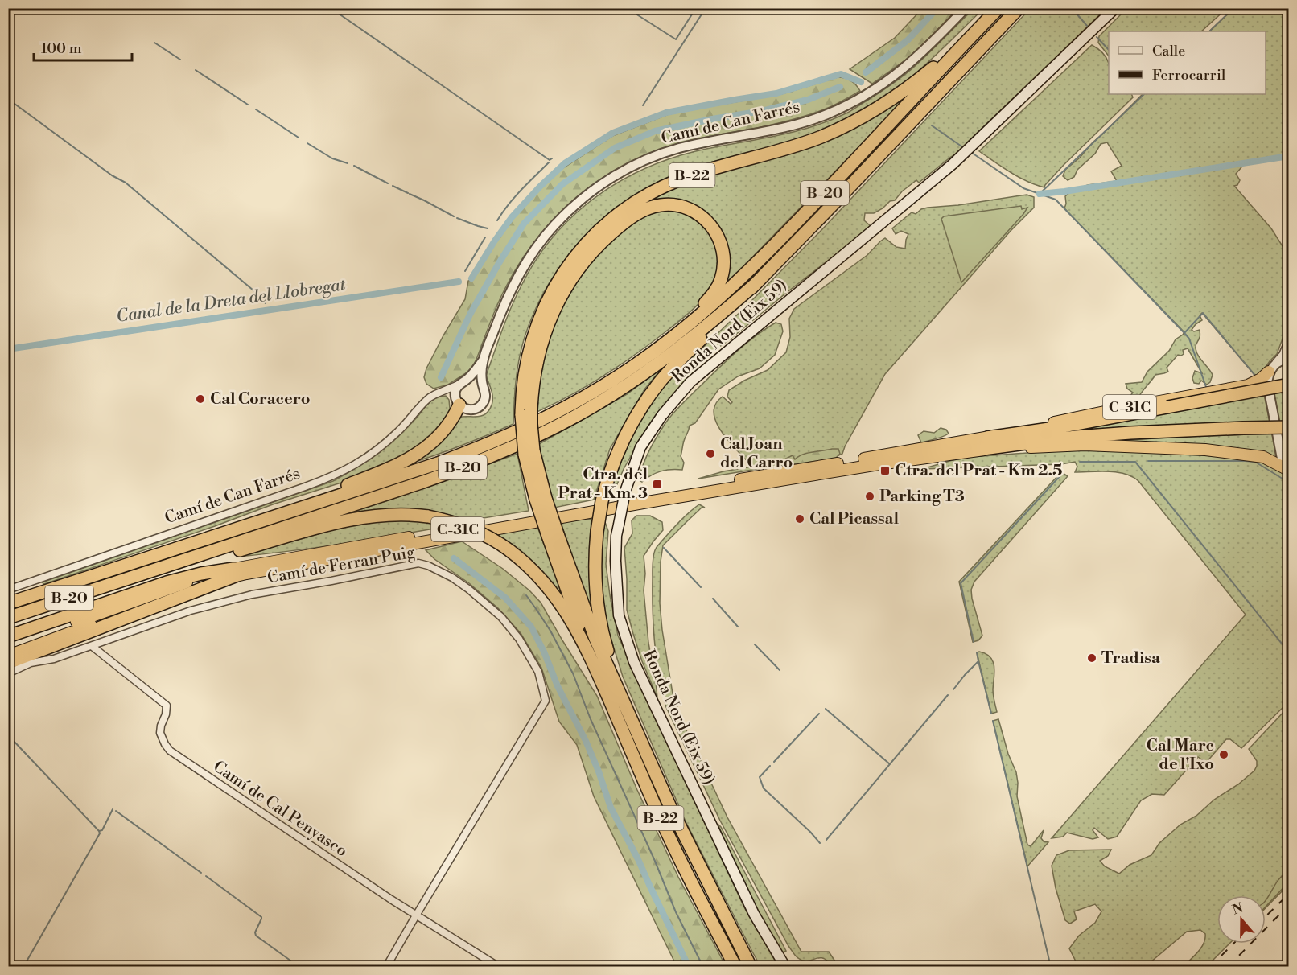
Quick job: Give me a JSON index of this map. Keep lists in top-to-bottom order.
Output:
{
  "streets": {
    "highway": ["B-22", "B-20", "C-31C"],
    "main road": ["Ronda Nord (Eix 59)"],
    "street": ["Camí de Can Farrés", "Camí de Ferran Puig", "Camí de Cal Penyasco"]
  },
  "crossings": [
    ["B-22", "B-20"],
    ["Camí de Ferran Puig", "Camí de Cal Penyasco"]
  ],
  "water": ["Canal de la Dreta del Llobregat"],
  "places": {
    "other": [
      "Cal Coracero",
      "Cal Joan del Carro",
      "Parking T3",
      "Cal Picassal",
      "Tradisa",
      "Cal Marc de l'Ixo"
    ],
    "transit": ["Ctra. del Prat - Km 2.5", "Ctra. del Prat - Km. 3"]
  },
  "legend": ["Calle", "Ferrocarril"],
  "scale_bar": "100 m",
  "north": "top"
}
